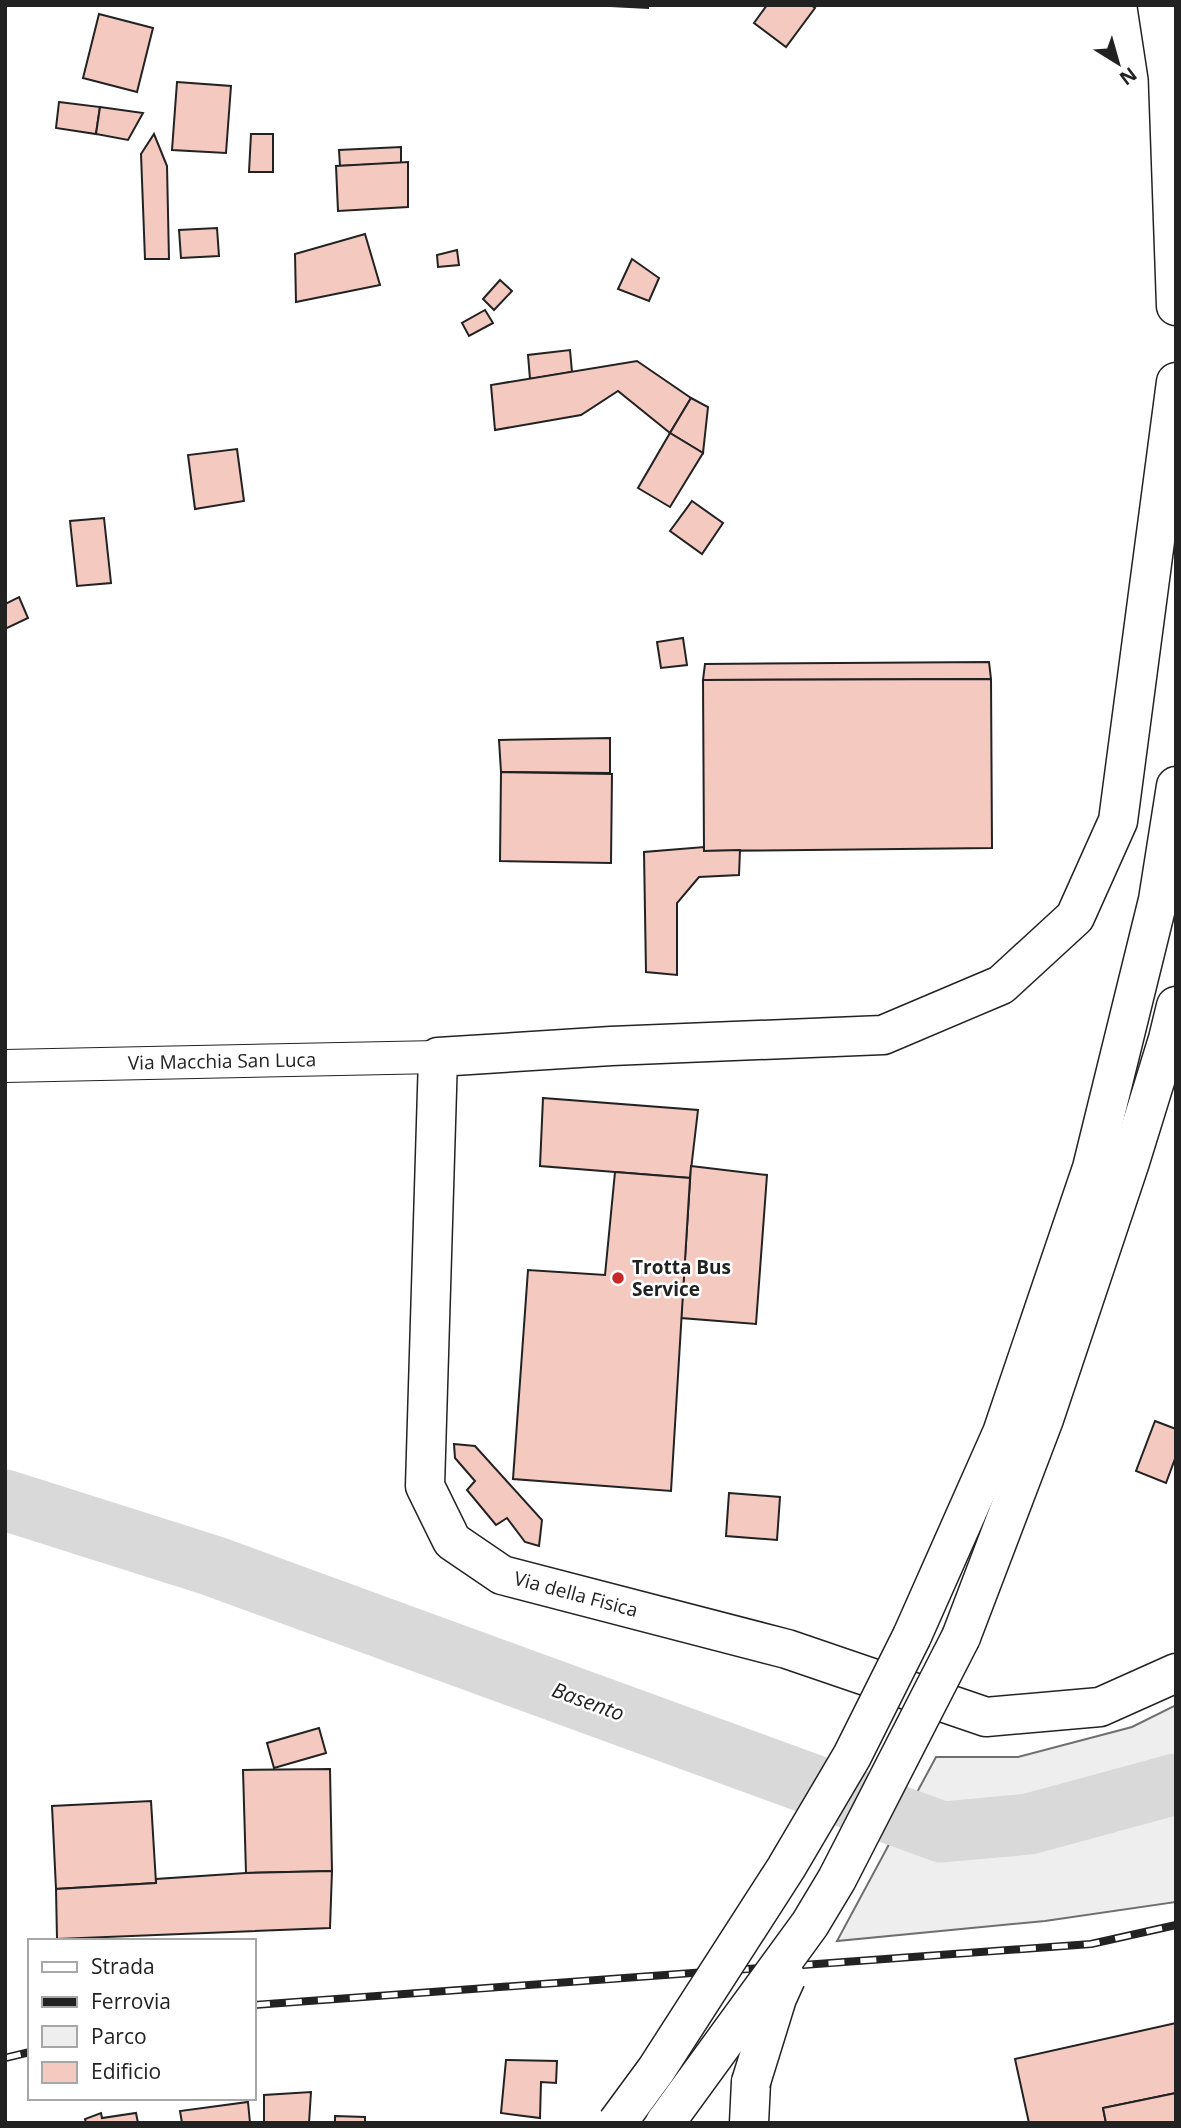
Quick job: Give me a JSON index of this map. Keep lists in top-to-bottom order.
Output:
{
  "streets": {
    "main road": ["Via della Fisica"],
    "street": ["Via Macchia San Luca"]
  },
  "crossings": [
    ["Via Macchia San Luca", "Via della Fisica"]
  ],
  "water": ["Basento"],
  "places": ["Trotta Bus Service"],
  "legend": [
    "Strada",
    "Ferrovia",
    "Parco",
    "Edificio"
  ],
  "north": "bottom right"
}
